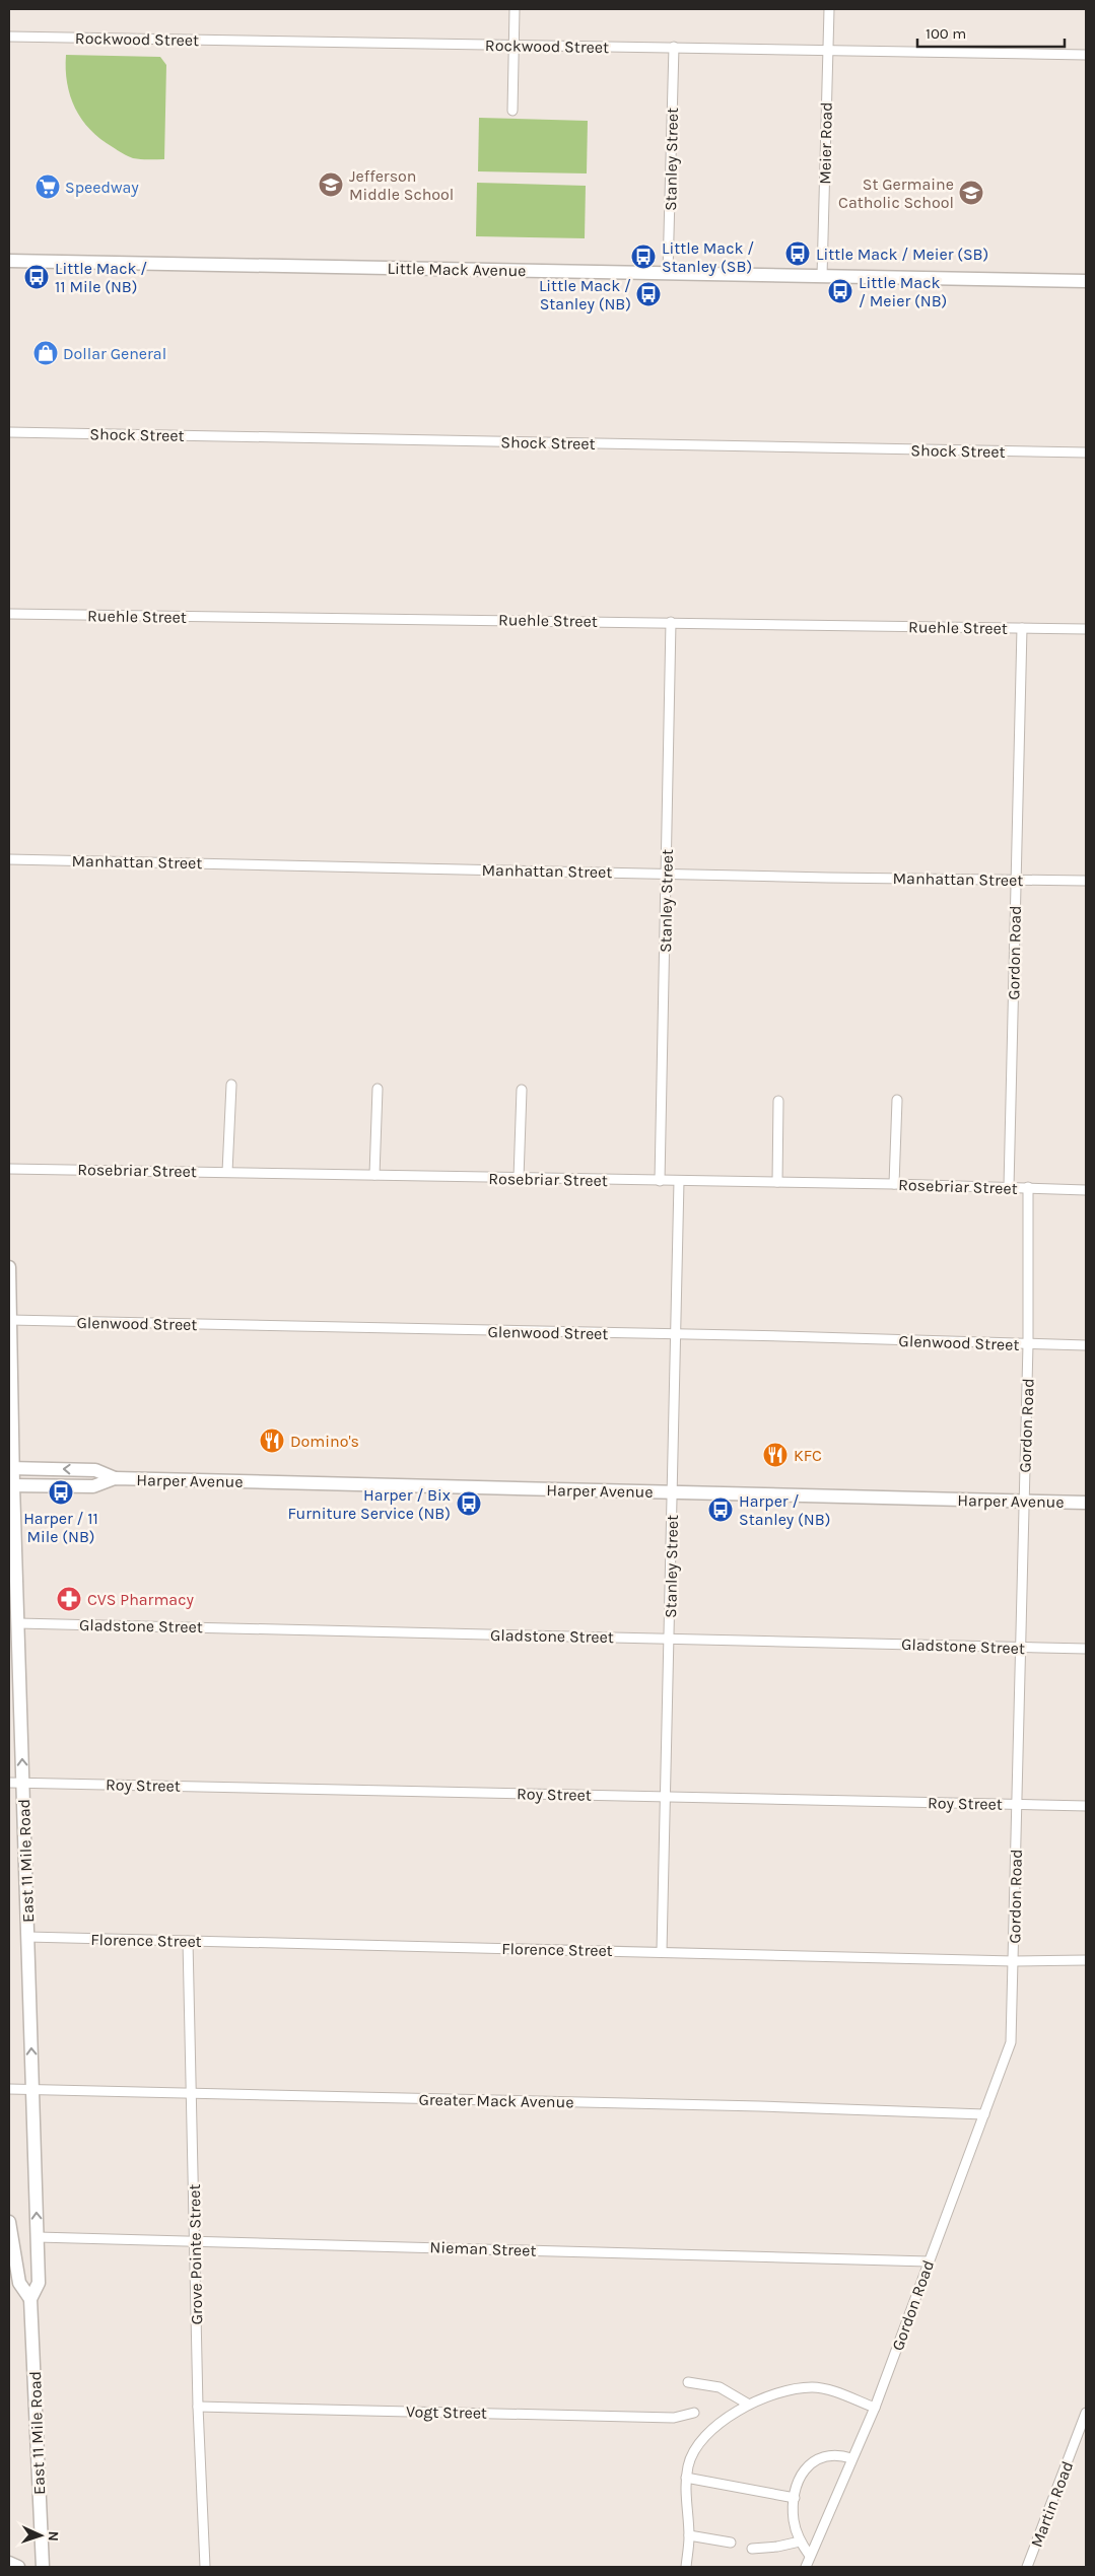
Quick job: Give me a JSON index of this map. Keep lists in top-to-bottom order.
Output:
{
  "streets": {
    "main road": ["Little Mack Avenue", "Harper Avenue", "East 11 Mile Road"],
    "street": [
      "Rockwood Street",
      "Meier Road",
      "Stanley Street",
      "Shock Street",
      "Ruehle Street",
      "Manhattan Street",
      "Gordon Road",
      "Rosebriar Street",
      "Glenwood Street",
      "Gladstone Street",
      "Roy Street",
      "Florence Street",
      "Greater Mack Avenue",
      "Nieman Street",
      "Grove Pointe Street",
      "Vogt Street",
      "Martin Road"
    ]
  },
  "crossings": [
    ["Rockwood Street", "Meier Road"],
    ["Rockwood Street", "Stanley Street"],
    ["Meier Road", "Little Mack Avenue"],
    ["Stanley Street", "Little Mack Avenue"],
    ["Stanley Street", "Ruehle Street"],
    ["Stanley Street", "Manhattan Street"],
    ["Stanley Street", "Rosebriar Street"],
    ["Stanley Street", "Glenwood Street"],
    ["Stanley Street", "Harper Avenue"],
    ["Stanley Street", "Gladstone Street"],
    ["Stanley Street", "Roy Street"],
    ["Stanley Street", "Florence Street"],
    ["Ruehle Street", "Gordon Road"],
    ["Manhattan Street", "Gordon Road"],
    ["Gordon Road", "Rosebriar Street"],
    ["Gordon Road", "Glenwood Street"],
    ["Gordon Road", "Harper Avenue"],
    ["Gordon Road", "Gladstone Street"],
    ["Gordon Road", "Roy Street"],
    ["Gordon Road", "Florence Street"],
    ["Gordon Road", "Greater Mack Avenue"],
    ["Gordon Road", "Nieman Street"],
    ["Glenwood Street", "East 11 Mile Road"],
    ["Harper Avenue", "East 11 Mile Road"],
    ["Gladstone Street", "East 11 Mile Road"],
    ["Roy Street", "East 11 Mile Road"],
    ["East 11 Mile Road", "Florence Street"],
    ["East 11 Mile Road", "Greater Mack Avenue"],
    ["East 11 Mile Road", "Nieman Street"],
    ["Florence Street", "Grove Pointe Street"],
    ["Greater Mack Avenue", "Grove Pointe Street"],
    ["Nieman Street", "Grove Pointe Street"],
    ["Grove Pointe Street", "Vogt Street"]
  ],
  "places": {
    "school or university": ["Jefferson Middle School", "St Germaine Catholic School"],
    "supermarket": ["Speedway"],
    "bus stop": [
      "Little Mack / Meier (SB)",
      "Little Mack / Stanley (SB)",
      "Little Mack / 11 Mile (NB)",
      "Little Mack / Meier (NB)",
      "Little Mack / Stanley (NB)",
      "Harper / 11 Mile (NB)",
      "Harper / Bix Furniture Service (NB)",
      "Harper / Stanley (NB)"
    ],
    "shop": ["Dollar General"],
    "restaurant": ["Domino's", "KFC"],
    "pharmacy": ["CVS Pharmacy"]
  },
  "scale_bar": "100 m",
  "north": "right"
}
